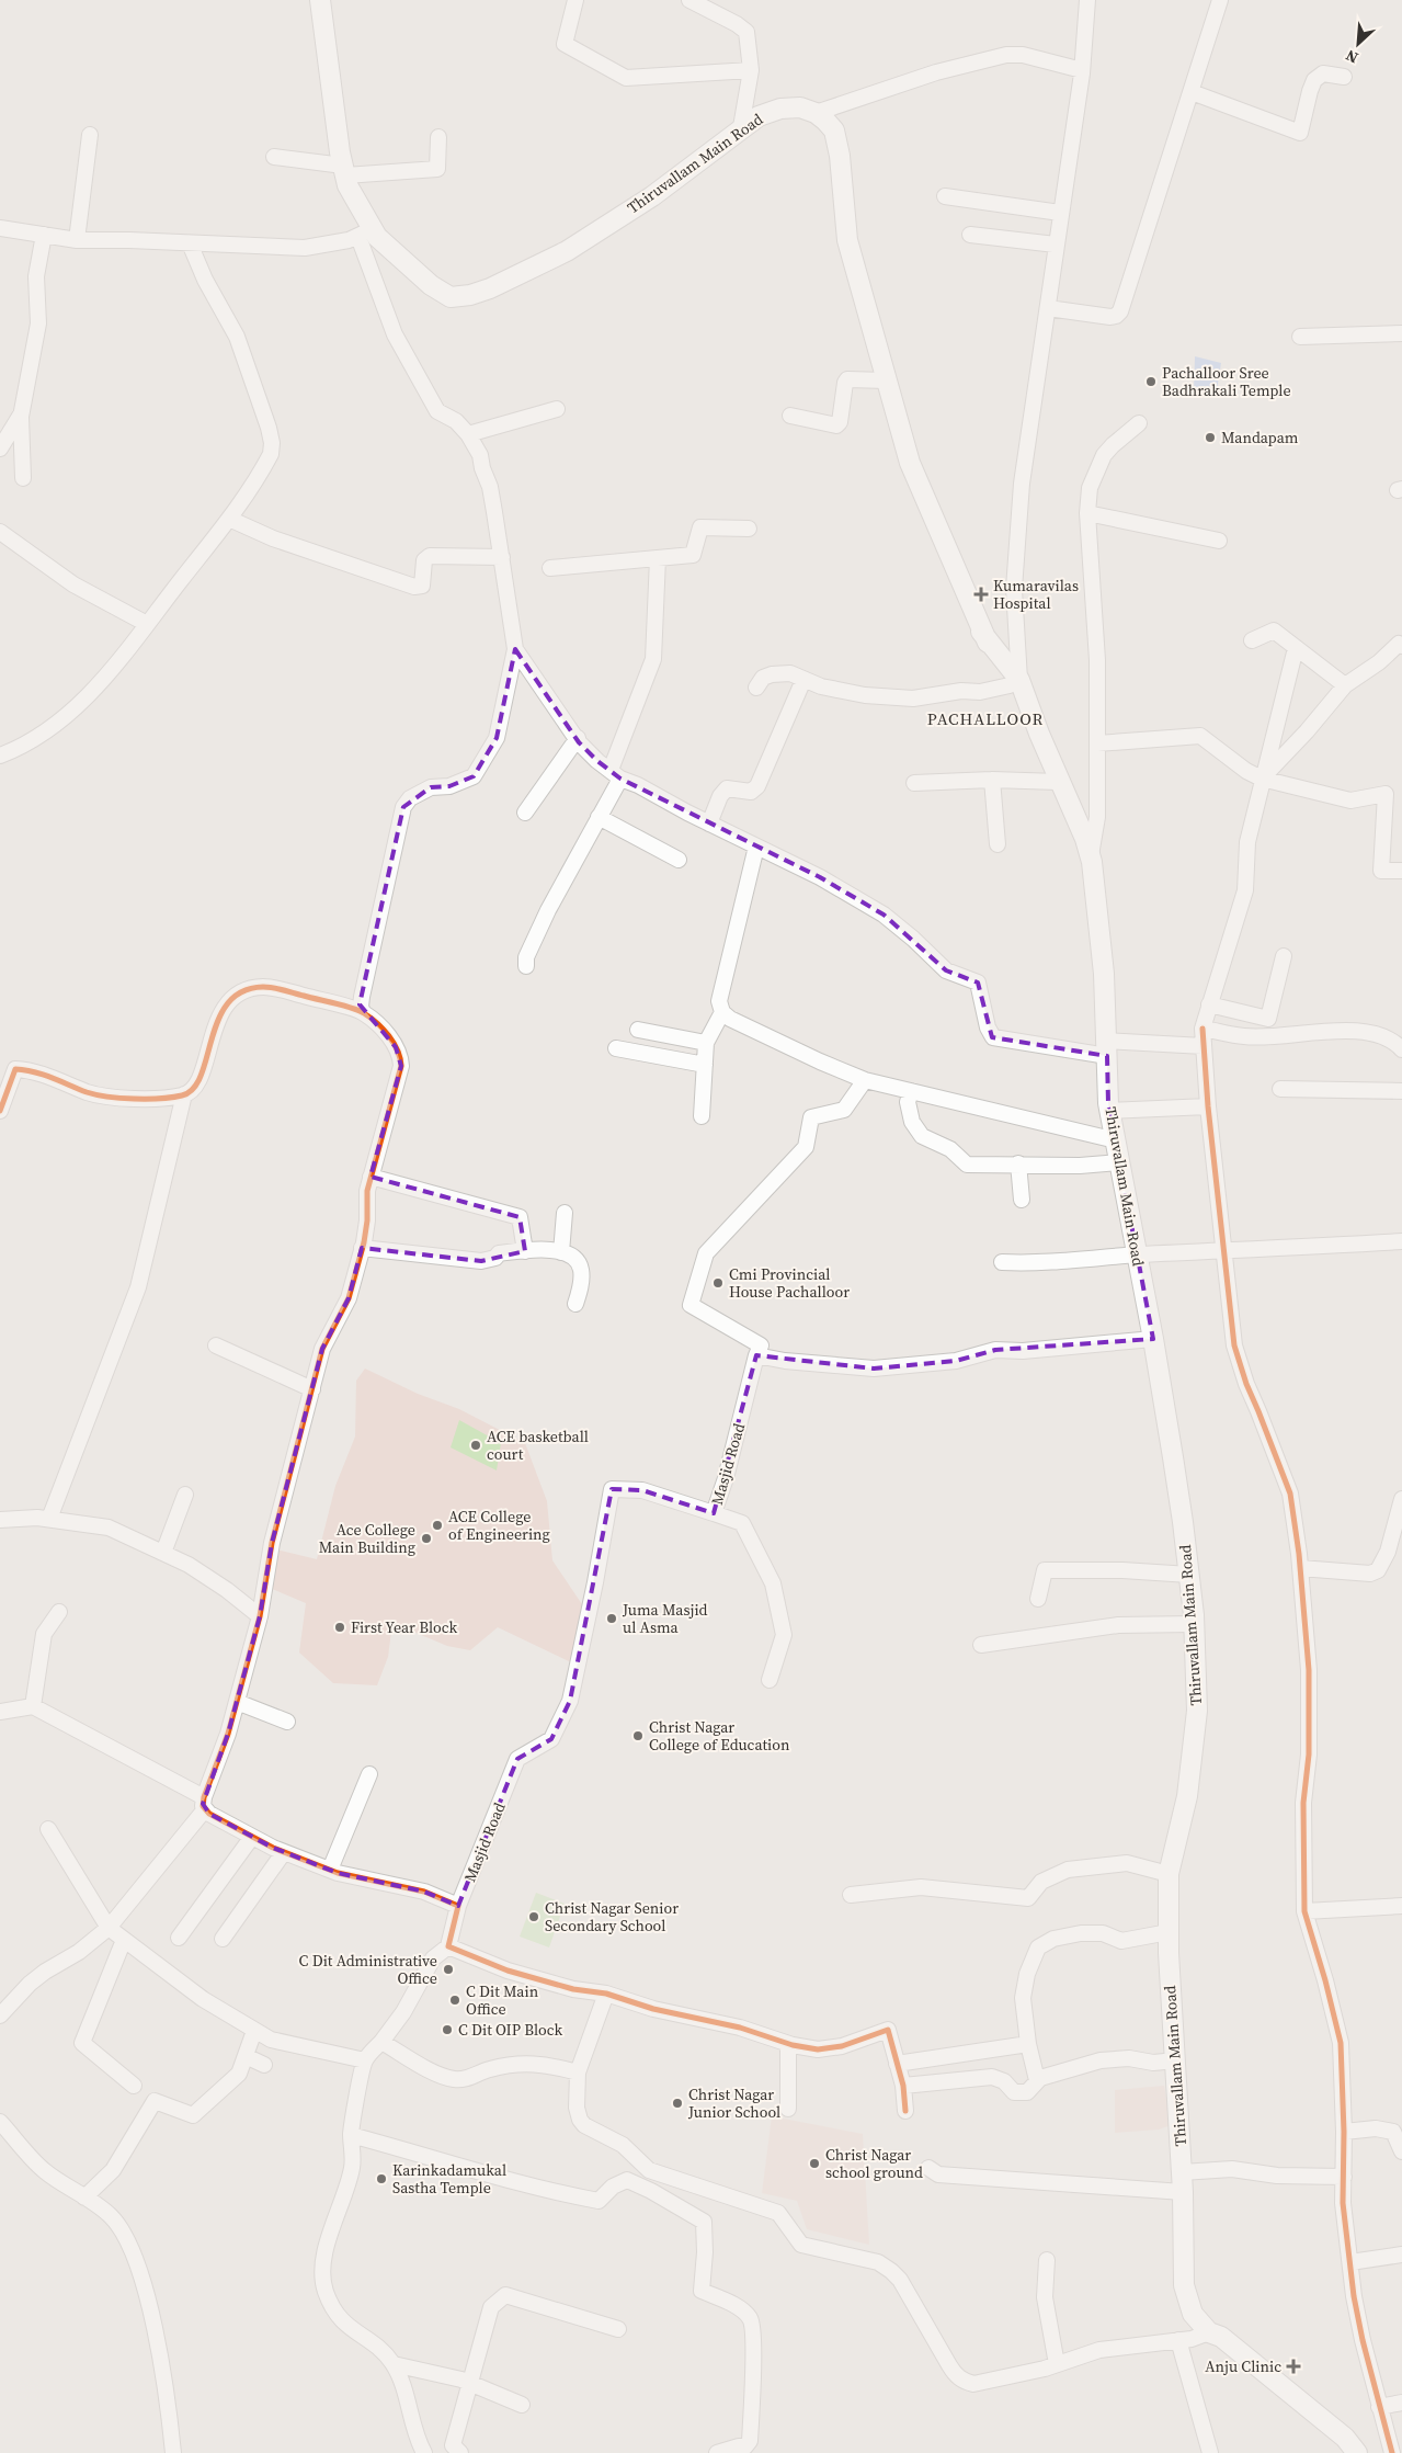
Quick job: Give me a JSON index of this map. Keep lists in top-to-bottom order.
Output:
{
  "streets": {
    "main road": ["Thiruvallam Main Road"],
    "street": ["Masjid Road"]
  },
  "districts": ["PACHALLOOR"],
  "places": {
    "other": [
      "Pachalloor Sree Badhrakali Temple",
      "Mandapam",
      "Cmi Provincial House Pachalloor",
      "ACE basketball court",
      "ACE College of Engineering",
      "Ace College Main Building",
      "Juma Masjid ul Asma",
      "First Year Block",
      "Christ Nagar College of Education",
      "Christ Nagar Senior Secondary School",
      "C Dit Administrative Office",
      "C Dit Main Office",
      "C Dit OIP Block",
      "Christ Nagar Junior School",
      "Christ Nagar school ground",
      "Karinkadamukal Sastha Temple"
    ],
    "health": ["Kumaravilas Hospital", "Anju Clinic"]
  },
  "north": "bottom left"
}
